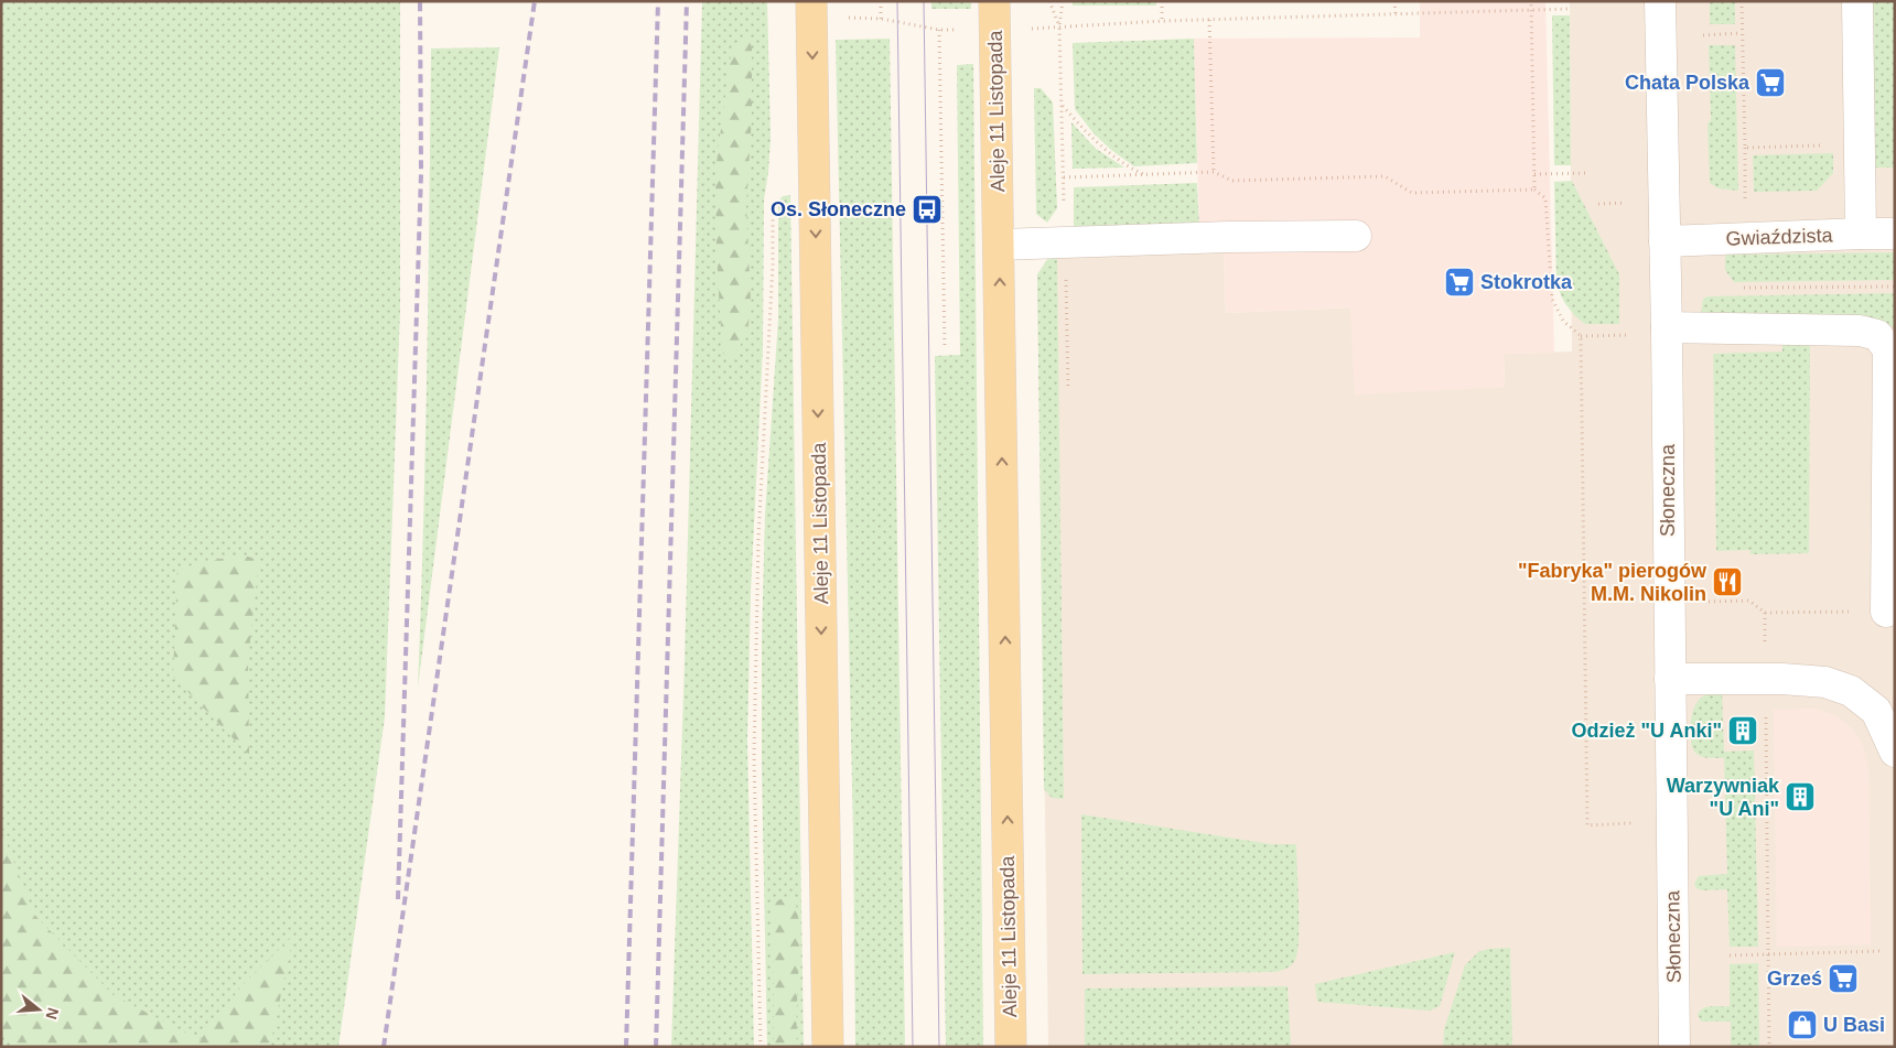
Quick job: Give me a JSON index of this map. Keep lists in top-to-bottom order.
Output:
{
  "streets": {
    "main road": ["Aleje 11 Listopada"],
    "street": ["Gwiaździsta", "Słoneczna"]
  },
  "crossings": [
    ["Gwiaździsta", "Słoneczna"]
  ],
  "places": {
    "supermarket": ["Chata Polska", "Stokrotka", "Grześ"],
    "bus stop": ["Os. Słoneczne"],
    "restaurant": ["\"Fabryka\" pierogów M.M. Nikolin"],
    "building": ["Odzież \"U Anki\"", "Warzywniak \"U Ani\""],
    "shop": ["U Basi"]
  },
  "north": "right"
}
